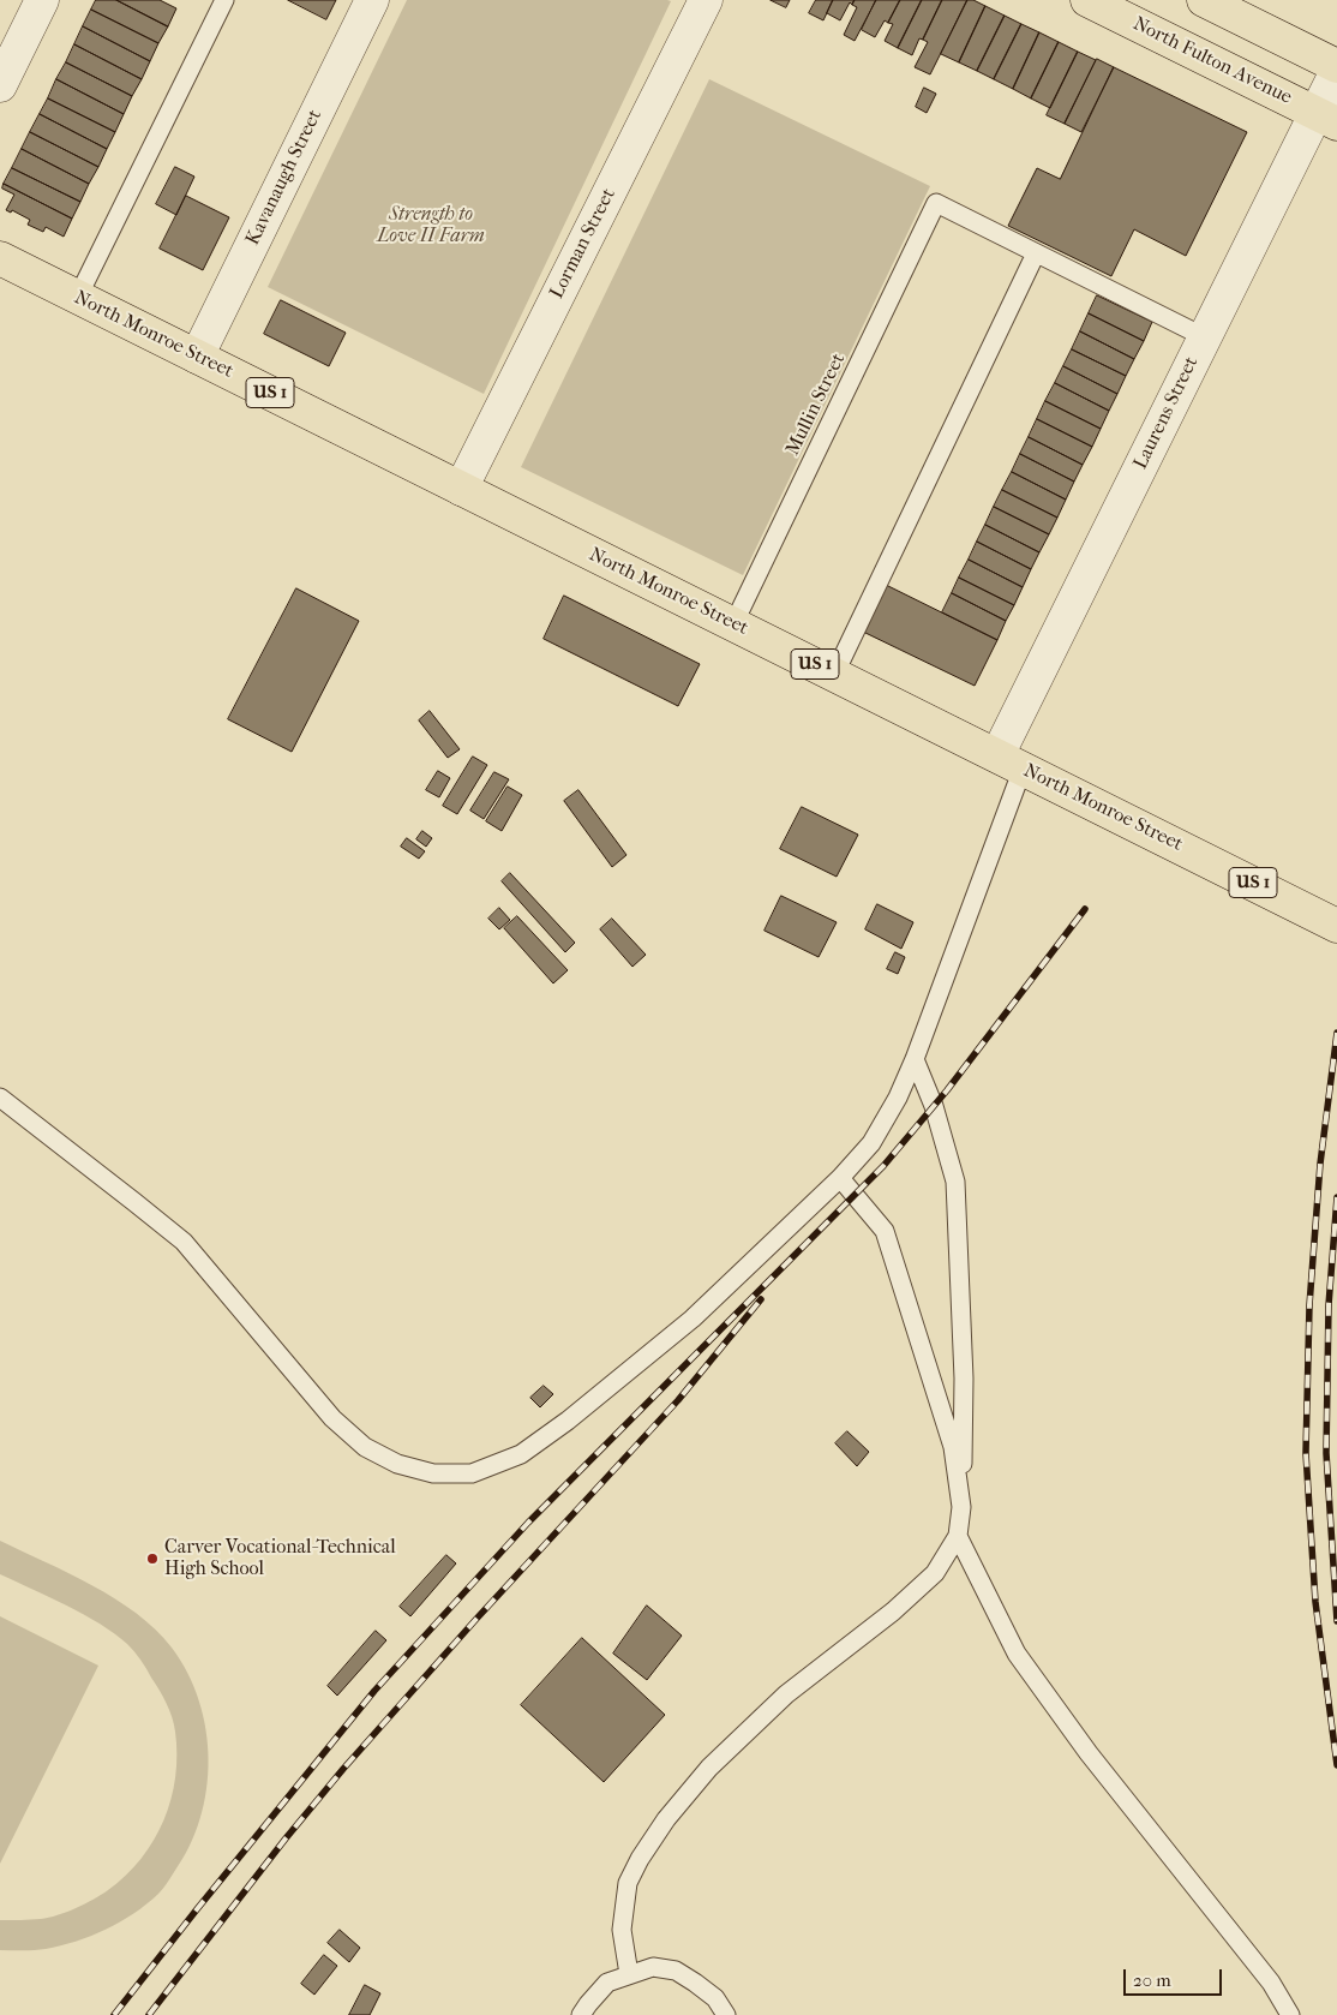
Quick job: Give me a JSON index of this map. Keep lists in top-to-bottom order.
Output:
{
  "streets": {
    "main road": ["North Fulton Avenue", "North Monroe Street", "US 1"],
    "street": ["Kavanaugh Street", "Lorman Street", "Laurens Street"],
    "lane": ["Mullin Street"]
  },
  "crossings": [
    ["North Fulton Avenue", "Laurens Street"],
    ["Kavanaugh Street", "North Monroe Street"],
    ["Lorman Street", "North Monroe Street"],
    ["North Monroe Street", "Mullin Street"],
    ["North Monroe Street", "Laurens Street"]
  ],
  "parks": ["Strength to Love II Farm"],
  "places": ["Carver Vocational-Technical High School"],
  "scale_bar": "20 m"
}
